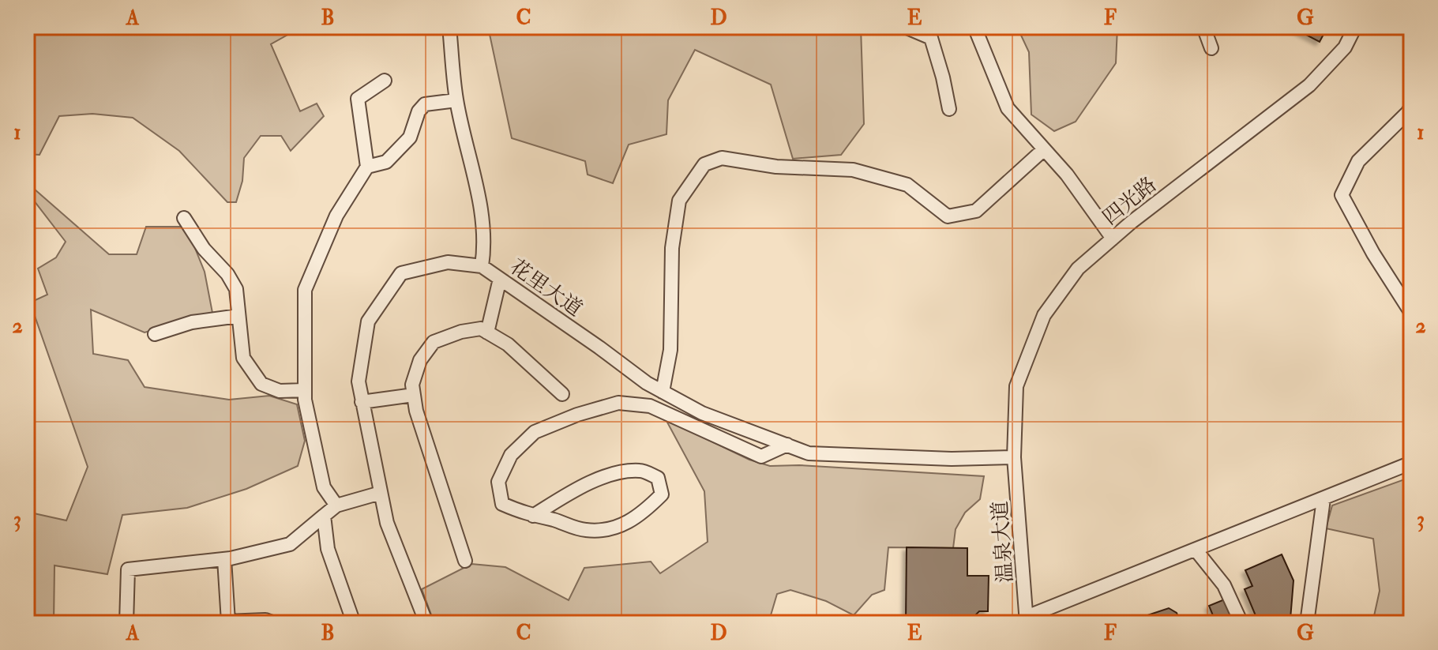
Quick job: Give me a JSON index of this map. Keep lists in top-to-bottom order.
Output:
{
  "streets": {
    "street": ["四光路", "花里大道", "温泉大道"]
  },
  "crossings": [
    ["四光路", "花里大道"],
    ["四光路", "温泉大道"],
    ["花里大道", "温泉大道"]
  ],
  "grid": {
    "columns": [
      "A",
      "B",
      "C",
      "D",
      "E",
      "F",
      "G"
    ],
    "rows": ["1", "2", "3"]
  }
}
